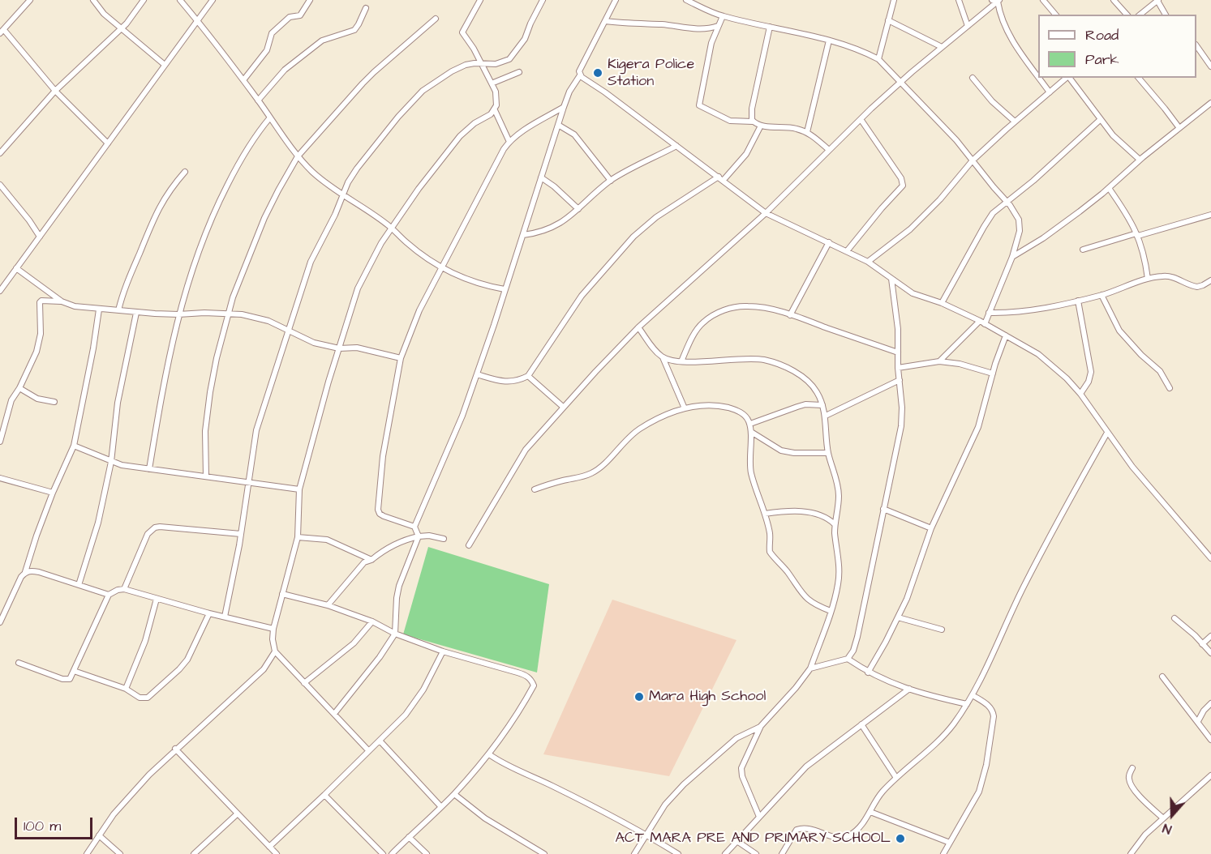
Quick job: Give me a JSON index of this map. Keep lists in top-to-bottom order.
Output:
{
  "places": ["Kigera Police Station", "Mara High School", "ACT MARA PRE AND PRIMARY SCHOOL"],
  "legend": ["Road", "Park"],
  "scale_bar": "100 m",
  "north": "bottom"
}
